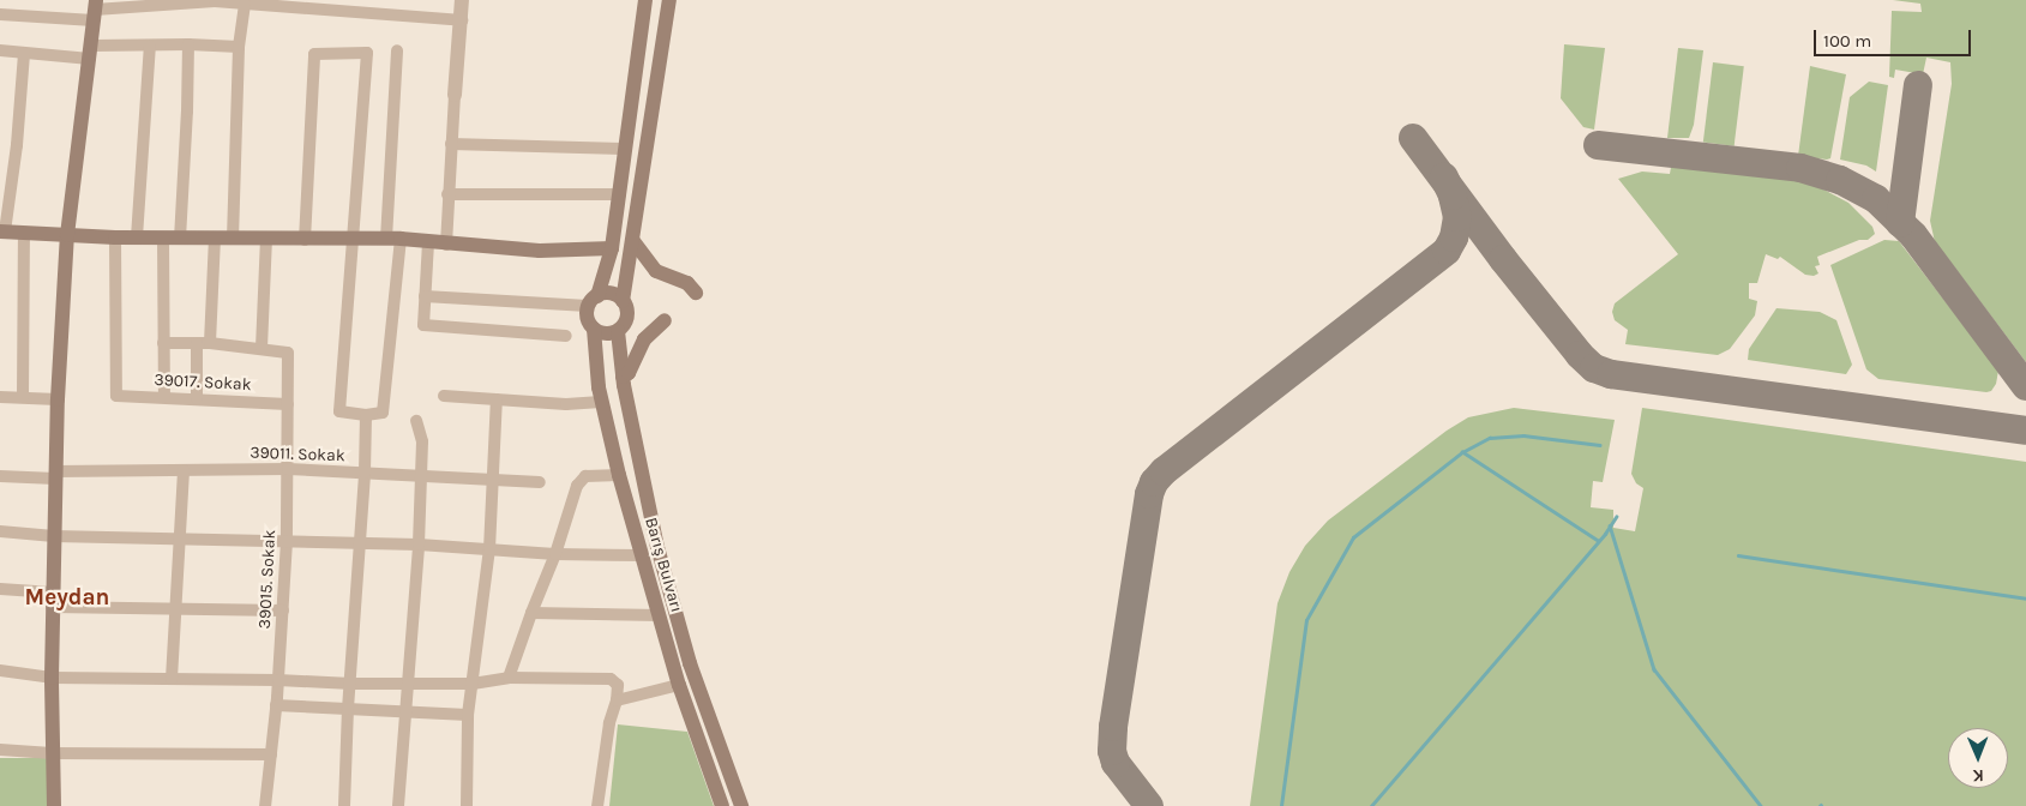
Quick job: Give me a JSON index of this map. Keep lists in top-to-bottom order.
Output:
{
  "streets": {
    "main road": ["Barış Bulvarı"],
    "street": ["39017. Sokak", "39011. Sokak", "39015. Sokak"]
  },
  "crossings": [
    ["39017. Sokak", "39015. Sokak"],
    ["39011. Sokak", "39015. Sokak"]
  ],
  "districts": ["Meydan"],
  "scale_bar": "100 m",
  "north": "bottom"
}
